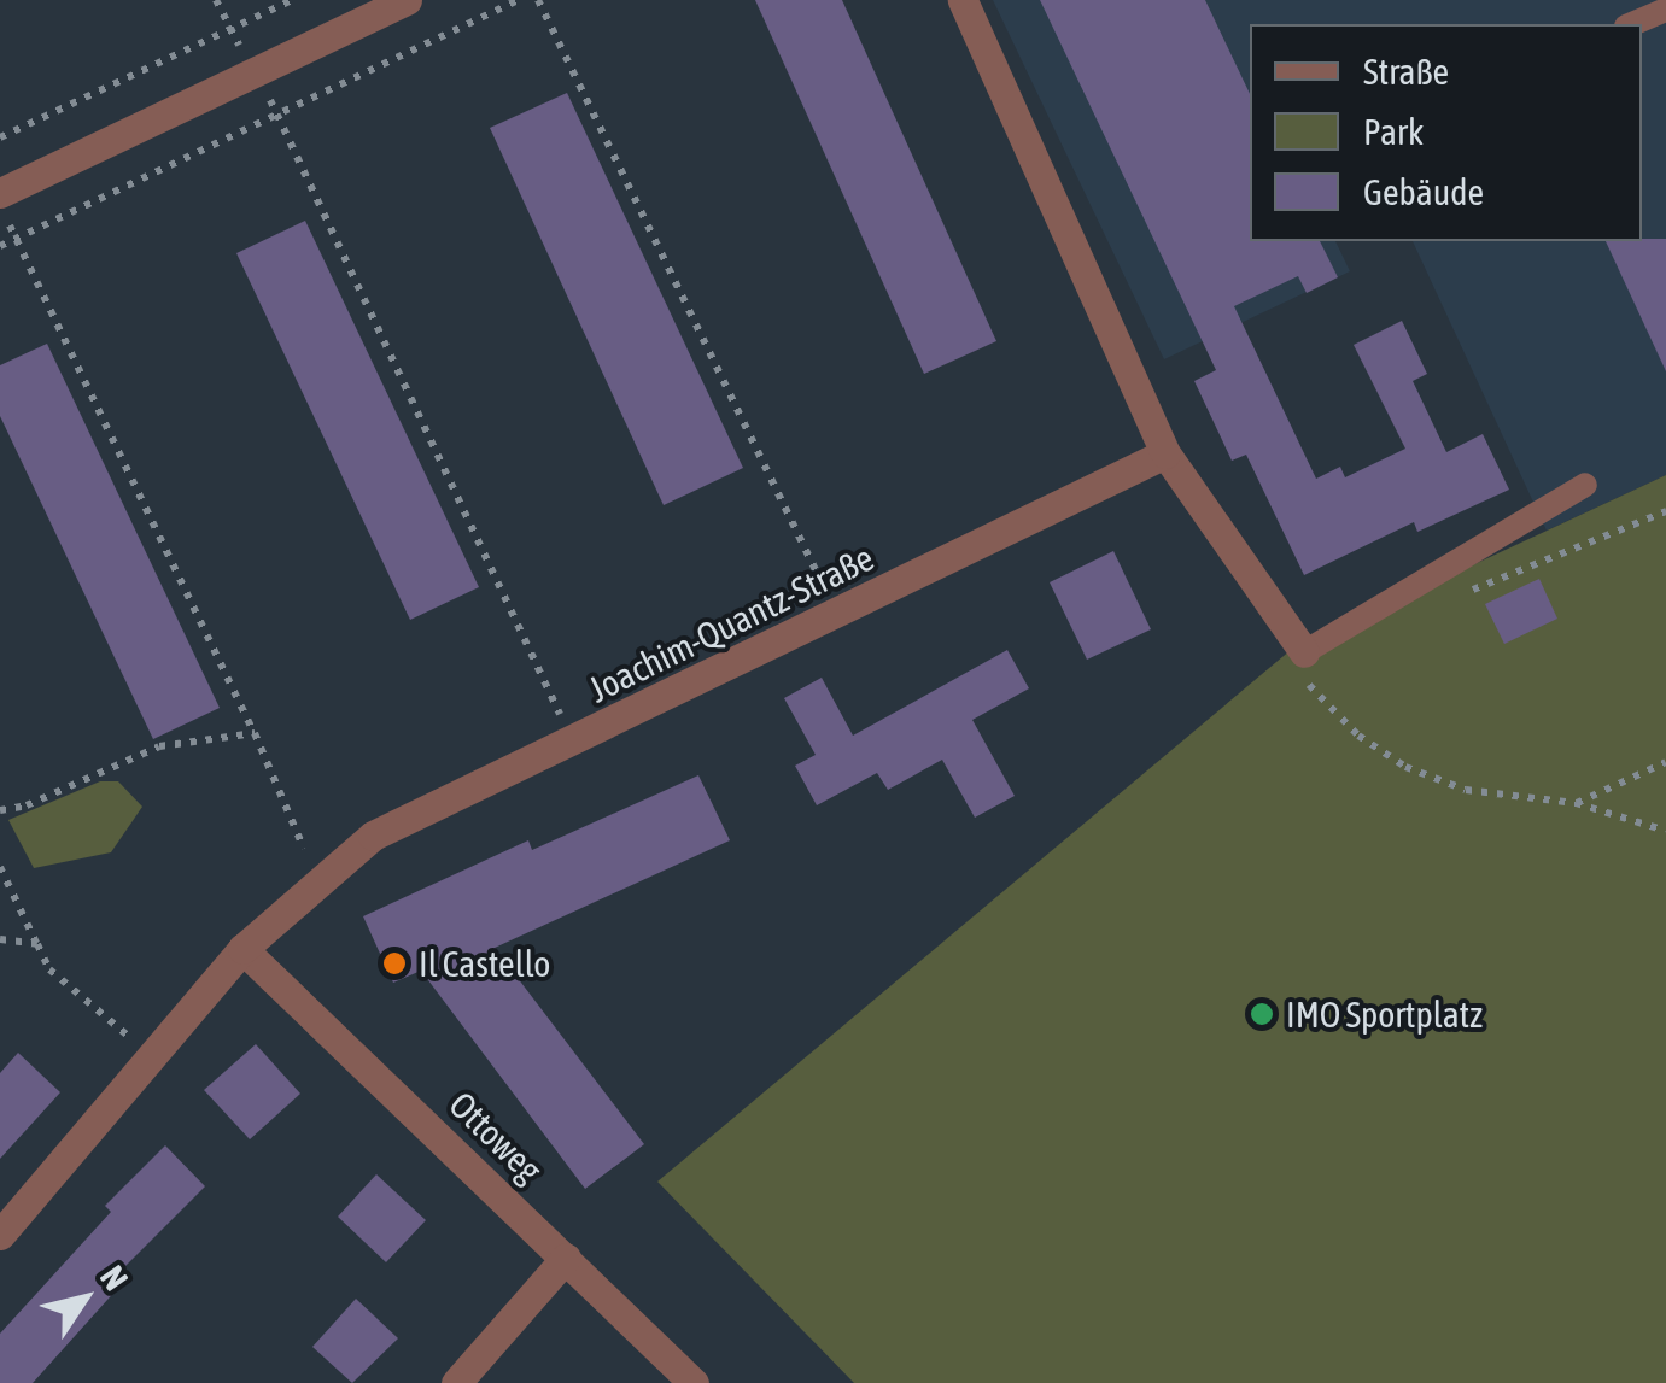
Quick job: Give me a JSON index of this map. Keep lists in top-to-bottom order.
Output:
{
  "streets": {
    "street": ["Joachim-Quantz-Straße", "Ottoweg"]
  },
  "crossings": [
    ["Joachim-Quantz-Straße", "Ottoweg"]
  ],
  "places": ["Il Castello", "IMO Sportplatz"],
  "legend": ["Straße", "Park", "Gebäude"],
  "north": "top right"
}
